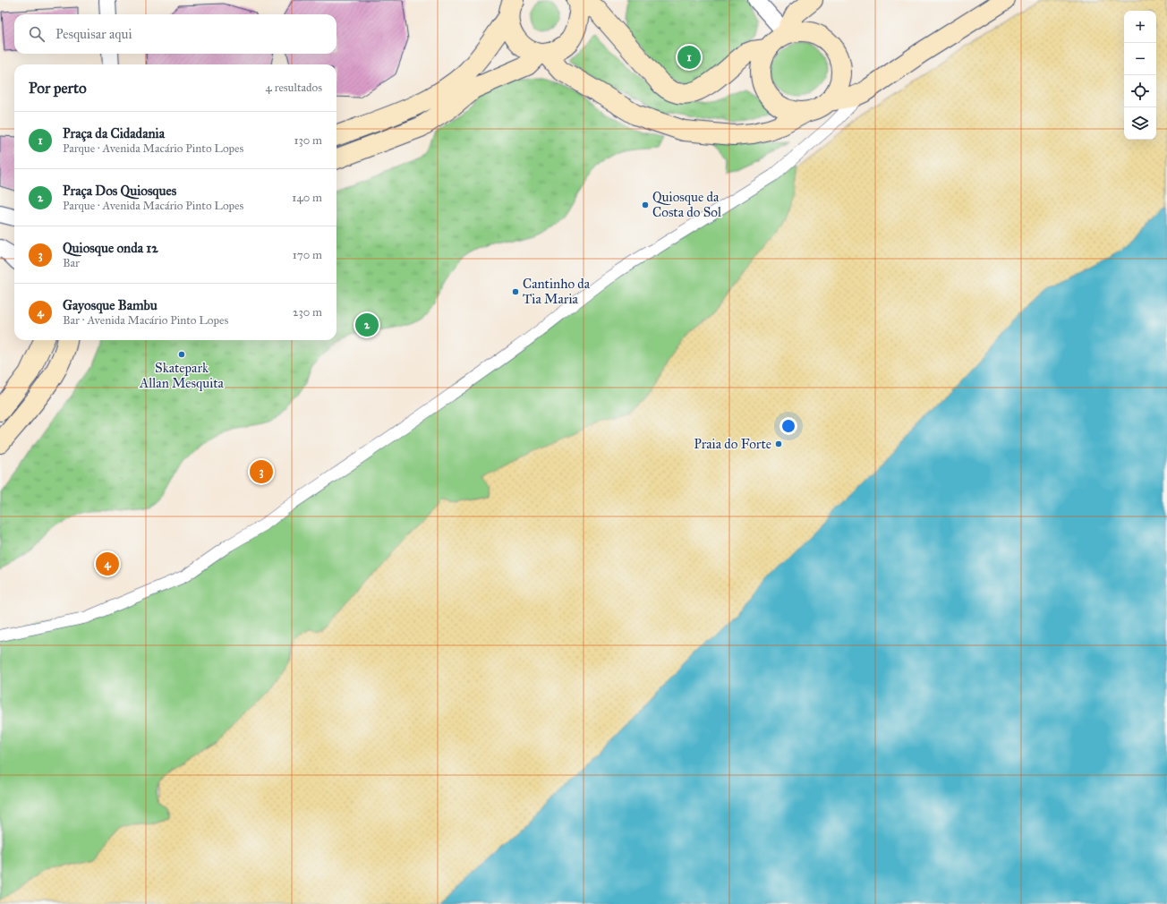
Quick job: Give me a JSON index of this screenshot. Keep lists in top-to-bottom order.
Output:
{
  "places": [
    "Quiosque da Costa do Sol",
    "Cantinho da Tia Maria",
    "Skatepark Allan Mesquita",
    "Praia do Forte"
  ],
  "page": {
    "map_buttons": ["+", "−"],
    "search": "Pesquisar aqui",
    "pins": [
      "1",
      "2",
      "3",
      "4"
    ],
    "heading": ["Por perto", "4 resultados"],
    "list": [
      {
        "mark": "1",
        "name": "Praça da Cidadania",
        "note": "Parque · Avenida Macário Pinto Lopes",
        "value": "130 m"
      },
      {
        "mark": "2",
        "name": "Praça Dos Quiosques",
        "note": "Parque · Avenida Macário Pinto Lopes",
        "value": "140 m"
      },
      {
        "mark": "3",
        "name": "Quiosque onda 12",
        "note": "Bar",
        "value": "170 m"
      },
      {
        "mark": "4",
        "name": "Gayosque Bambu",
        "note": "Bar · Avenida Macário Pinto Lopes",
        "value": "230 m"
      }
    ]
  }
}
